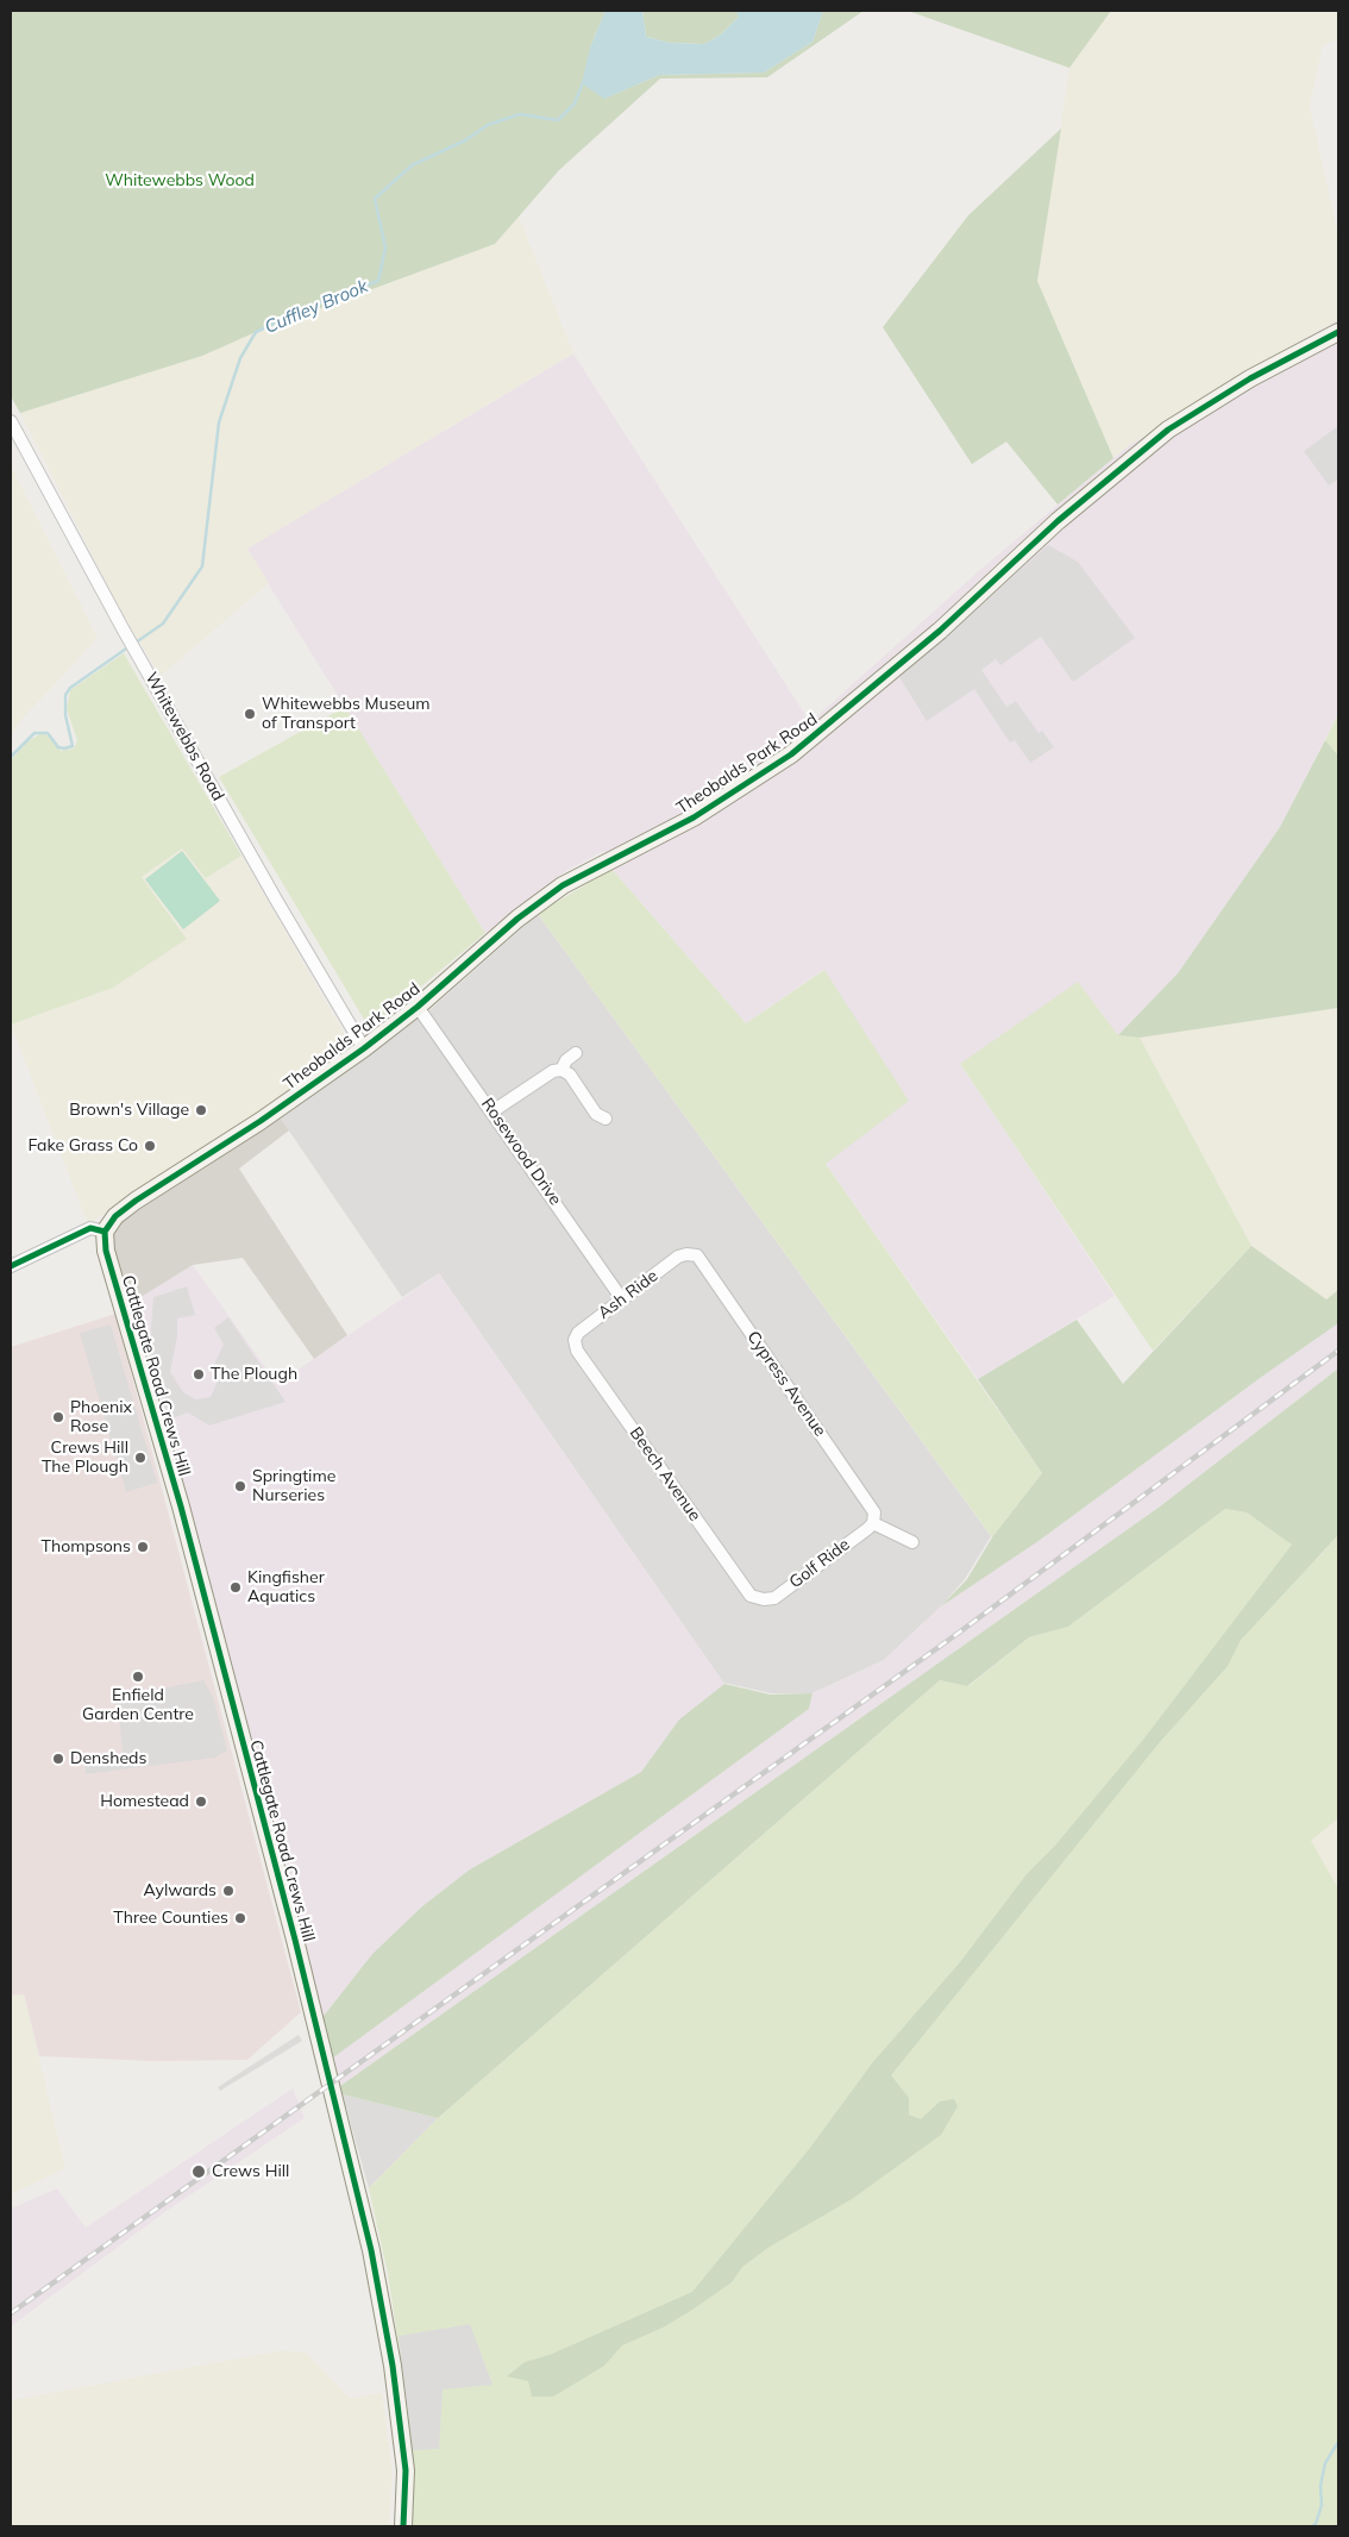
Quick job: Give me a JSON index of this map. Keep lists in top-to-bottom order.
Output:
{
  "streets": {
    "street": [
      "Whitewebbs Road",
      "Theobalds Park Road",
      "Rosewood Drive",
      "Ash Ride",
      "Cattlegate Road Crews Hill",
      "Cypress Avenue",
      "Beech Avenue",
      "Golf Ride"
    ]
  },
  "crossings": [
    ["Whitewebbs Road", "Theobalds Park Road"],
    ["Theobalds Park Road", "Rosewood Drive"],
    ["Theobalds Park Road", "Cattlegate Road Crews Hill"],
    ["Rosewood Drive", "Ash Ride"],
    ["Ash Ride", "Cypress Avenue"],
    ["Ash Ride", "Beech Avenue"],
    ["Cypress Avenue", "Golf Ride"],
    ["Beech Avenue", "Golf Ride"]
  ],
  "water": ["Cuffley Brook"],
  "parks": ["Whitewebbs Wood"],
  "places": [
    "Whitewebbs Museum of Transport",
    "Brown's Village",
    "Fake Grass Co",
    "The Plough",
    "Phoenix Rose",
    "Crews Hill The Plough",
    "Springtime Nurseries",
    "Thompsons",
    "Kingfisher Aquatics",
    "Enfield Garden Centre",
    "Densheds",
    "Homestead",
    "Aylwards",
    "Three Counties",
    "Crews Hill"
  ]
}
